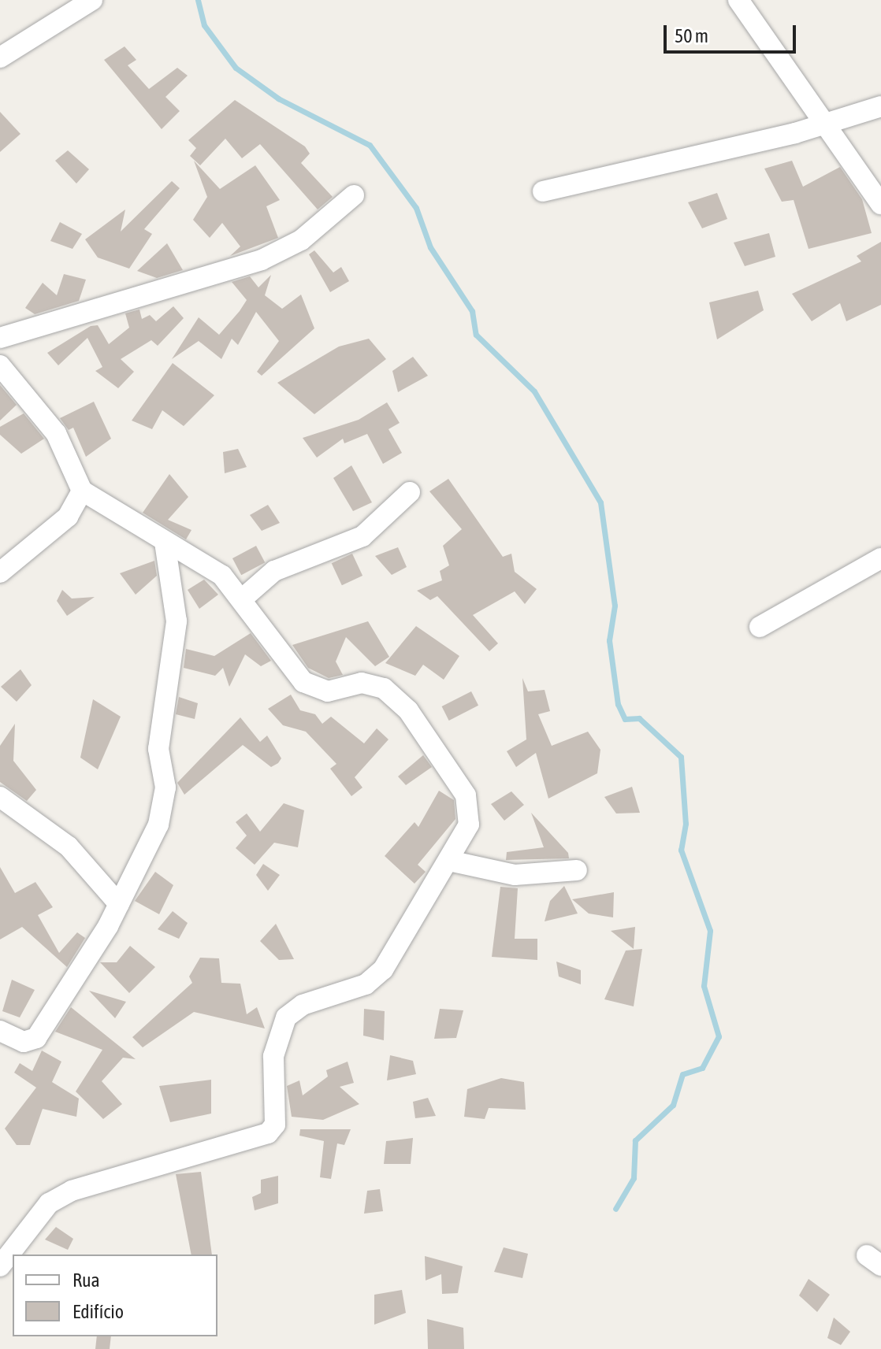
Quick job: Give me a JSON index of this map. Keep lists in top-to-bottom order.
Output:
{
  "legend": ["Rua", "Edifício"],
  "scale_bar": "50 m"
}
